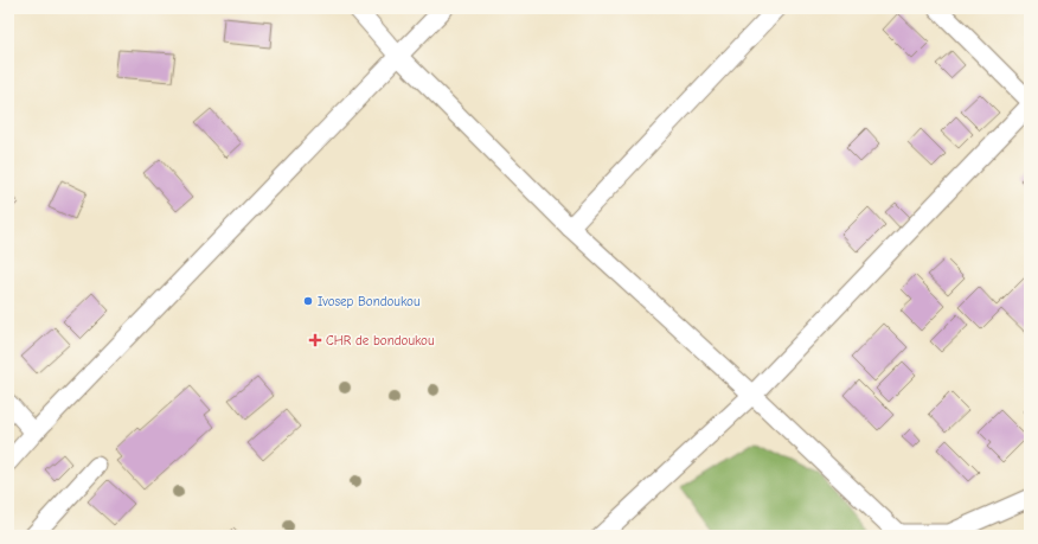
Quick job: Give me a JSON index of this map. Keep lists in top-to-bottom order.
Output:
{
  "places": {
    "other": ["Ivosep Bondoukou"],
    "health": ["CHR de bondoukou"]
  }
}
